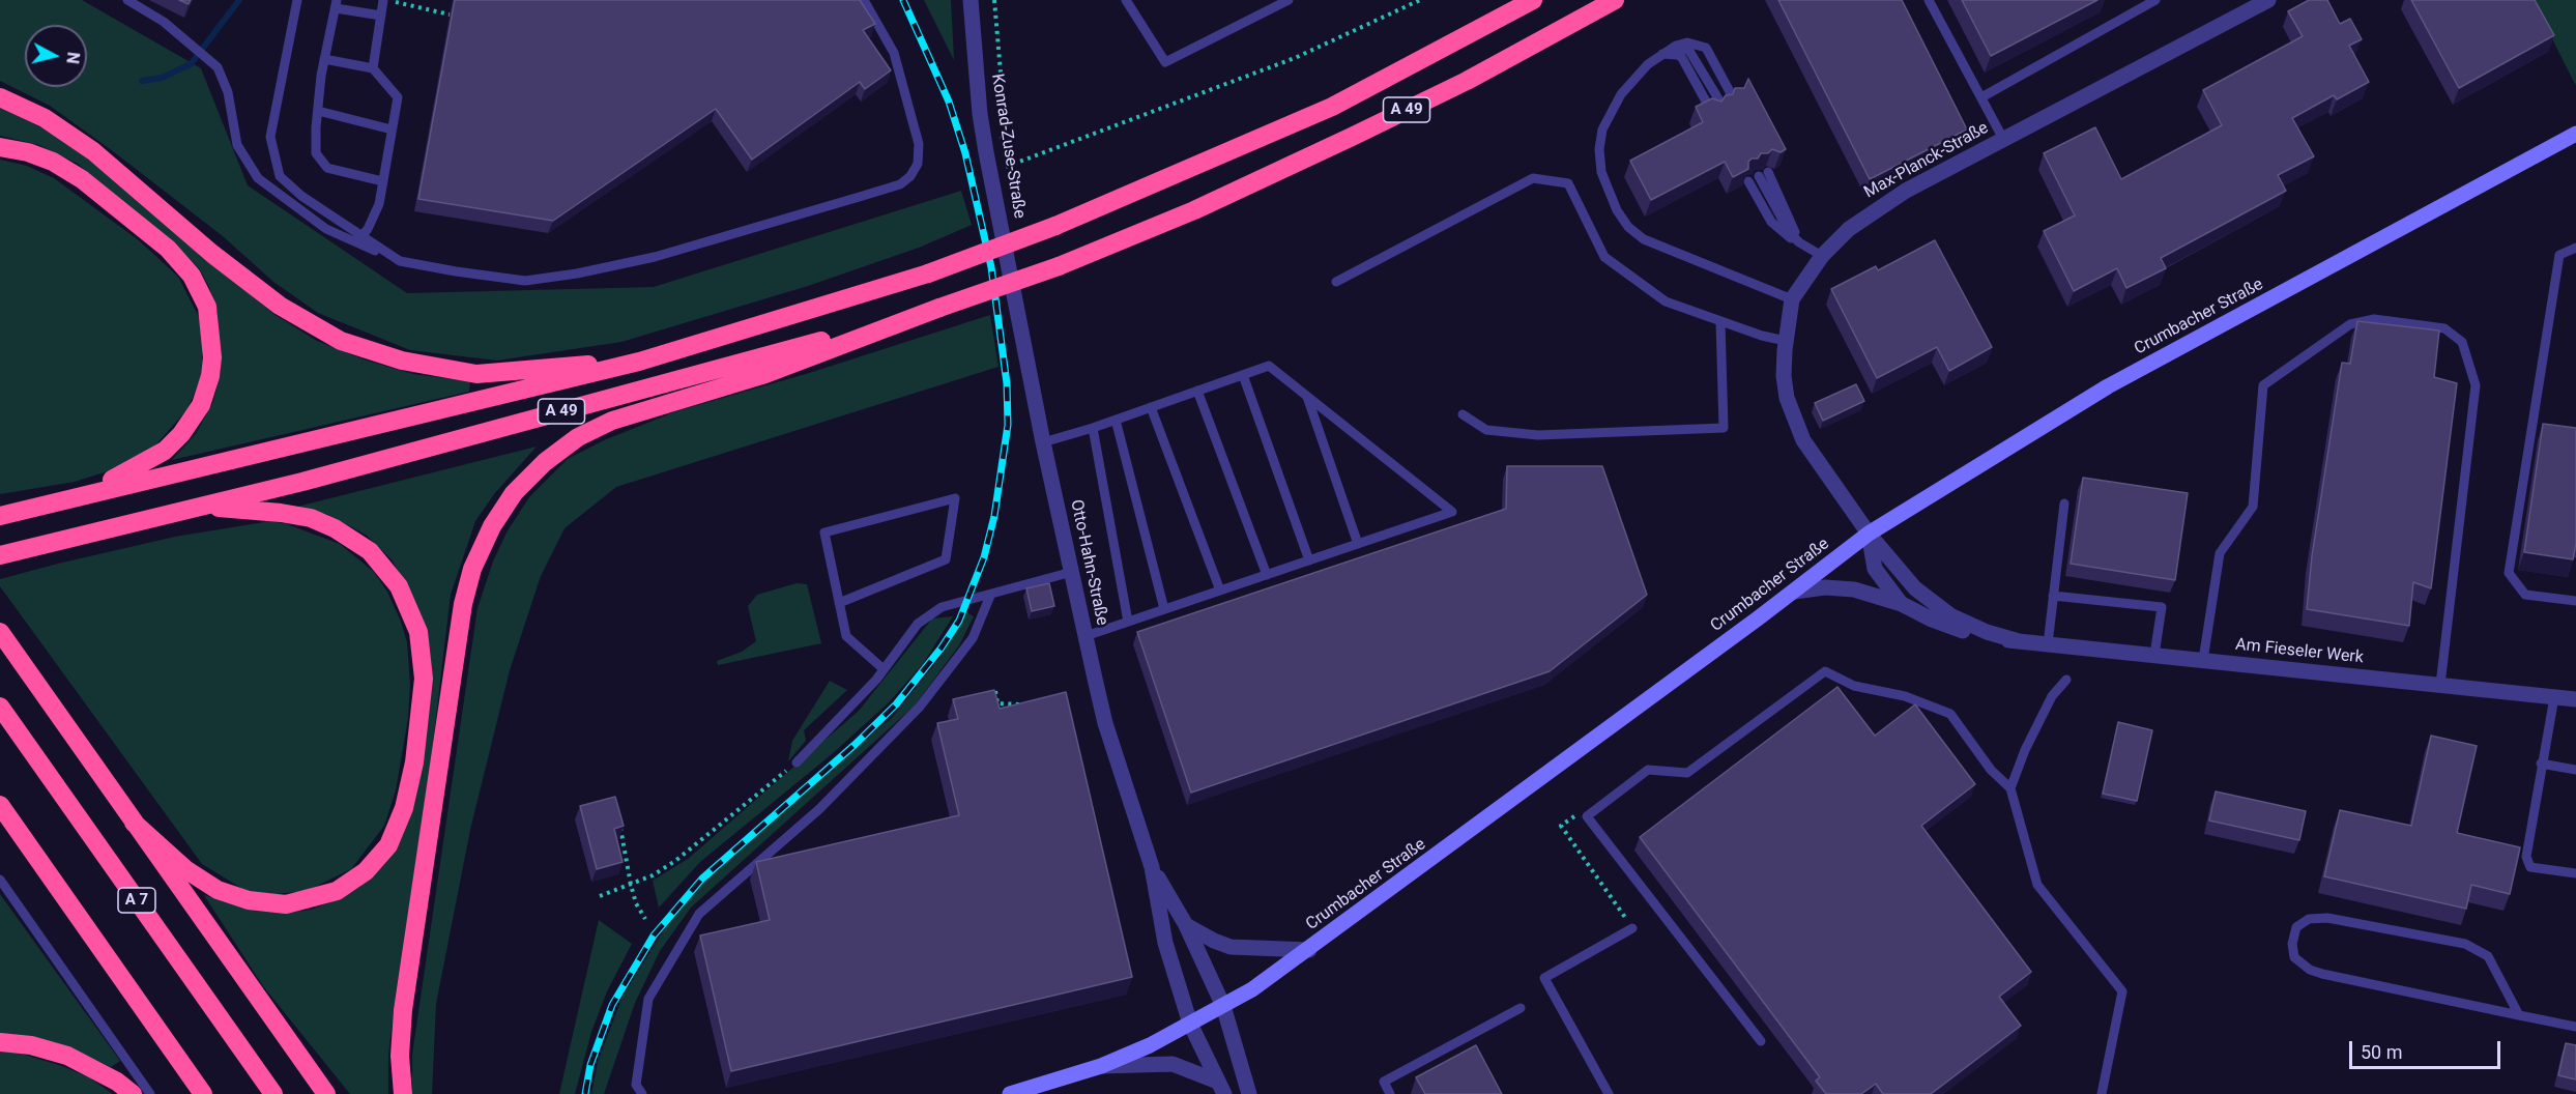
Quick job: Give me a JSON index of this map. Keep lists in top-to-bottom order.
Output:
{
  "streets": {
    "highway": ["A 49", "A 7"],
    "main road": ["Crumbacher Straße"],
    "street": [
      "Konrad-Zuse-Straße",
      "Max-Planck-Straße",
      "Otto-Hahn-Straße",
      "Am Fieseler Werk"
    ]
  },
  "crossings": [
    ["Konrad-Zuse-Straße", "Otto-Hahn-Straße"],
    ["Max-Planck-Straße", "Crumbacher Straße"],
    ["Max-Planck-Straße", "Am Fieseler Werk"],
    ["Crumbacher Straße", "Otto-Hahn-Straße"],
    ["Crumbacher Straße", "Am Fieseler Werk"]
  ],
  "scale_bar": "50 m",
  "north": "right"
}
